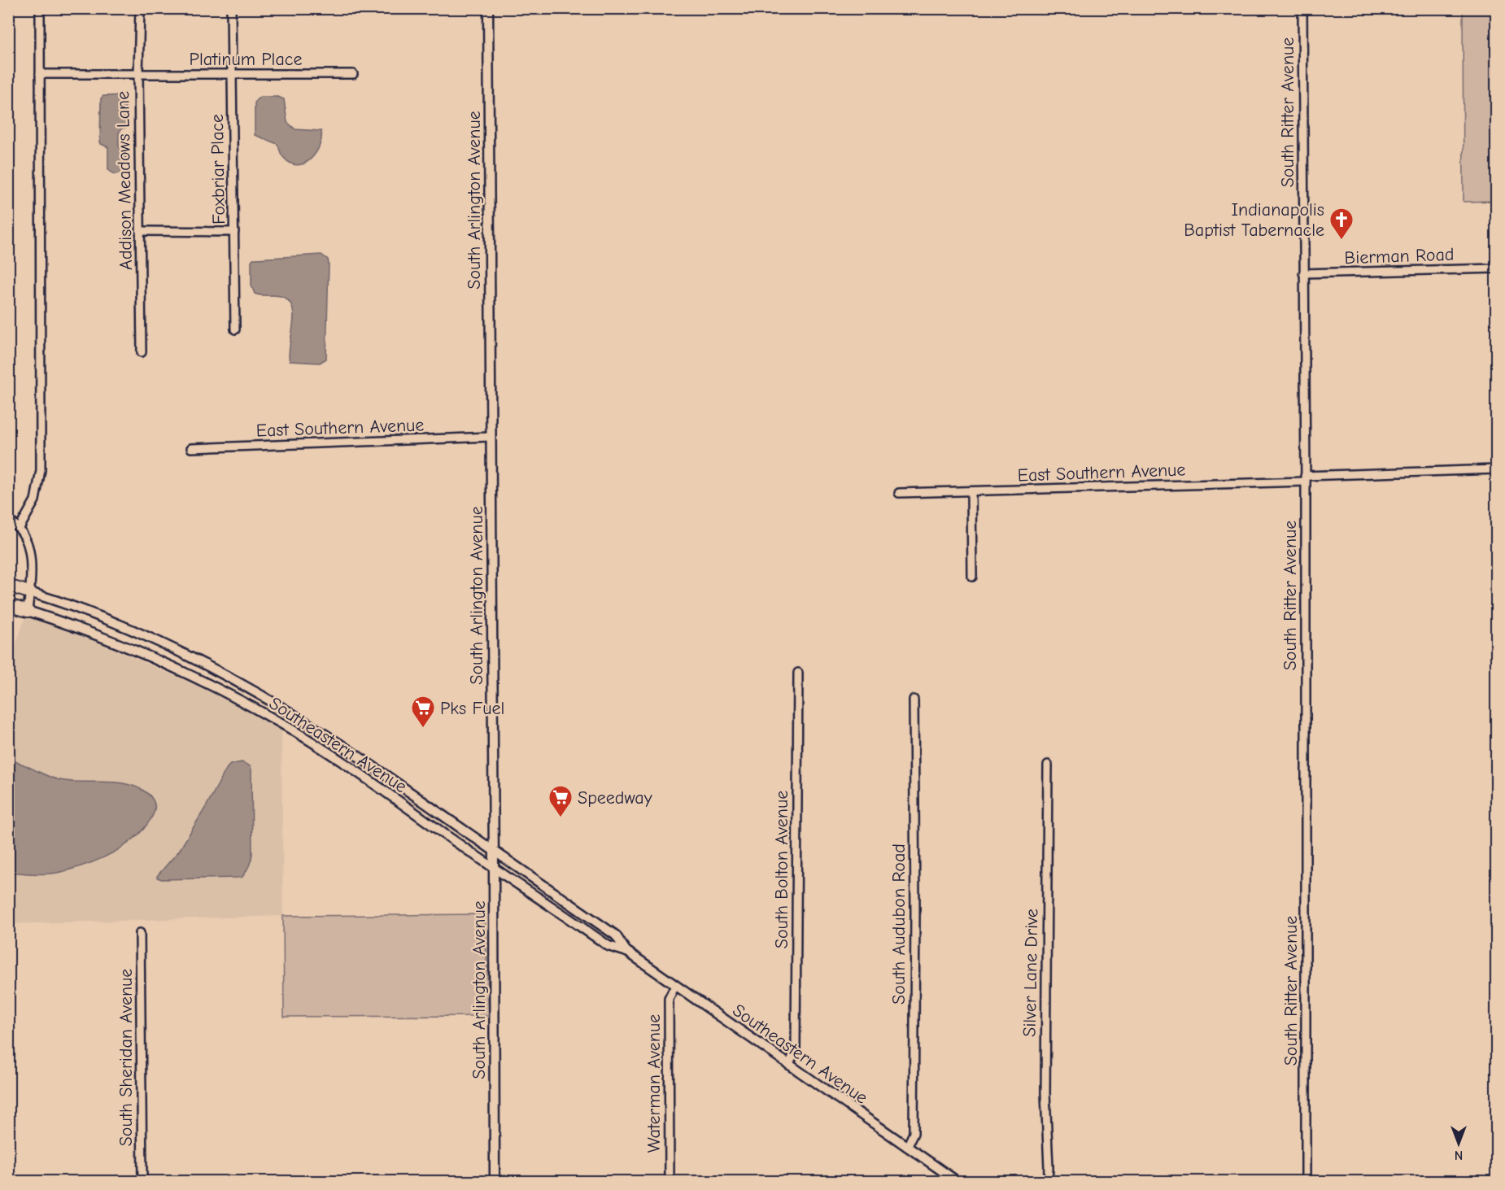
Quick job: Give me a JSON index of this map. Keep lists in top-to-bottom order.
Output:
{
  "streets": {
    "main road": ["South Arlington Avenue", "Southeastern Avenue"],
    "street": [
      "Platinum Place",
      "South Ritter Avenue",
      "Foxbriar Place",
      "Addison Meadows Lane",
      "Bierman Road",
      "East Southern Avenue",
      "South Bolton Avenue",
      "South Audubon Road",
      "Silver Lane Drive",
      "South Sheridan Avenue",
      "Waterman Avenue"
    ]
  },
  "crossings": [
    ["Platinum Place", "Foxbriar Place"],
    ["Platinum Place", "Addison Meadows Lane"],
    ["South Ritter Avenue", "Bierman Road"],
    ["South Ritter Avenue", "East Southern Avenue"],
    ["South Arlington Avenue", "East Southern Avenue"],
    ["South Arlington Avenue", "Southeastern Avenue"],
    ["Southeastern Avenue", "South Bolton Avenue"],
    ["Southeastern Avenue", "South Audubon Road"],
    ["Southeastern Avenue", "Waterman Avenue"]
  ],
  "places": {
    "church": ["Indianapolis Baptist Tabernacle"],
    "supermarket": ["Pks Fuel", "Speedway"]
  },
  "north": "bottom"
}
